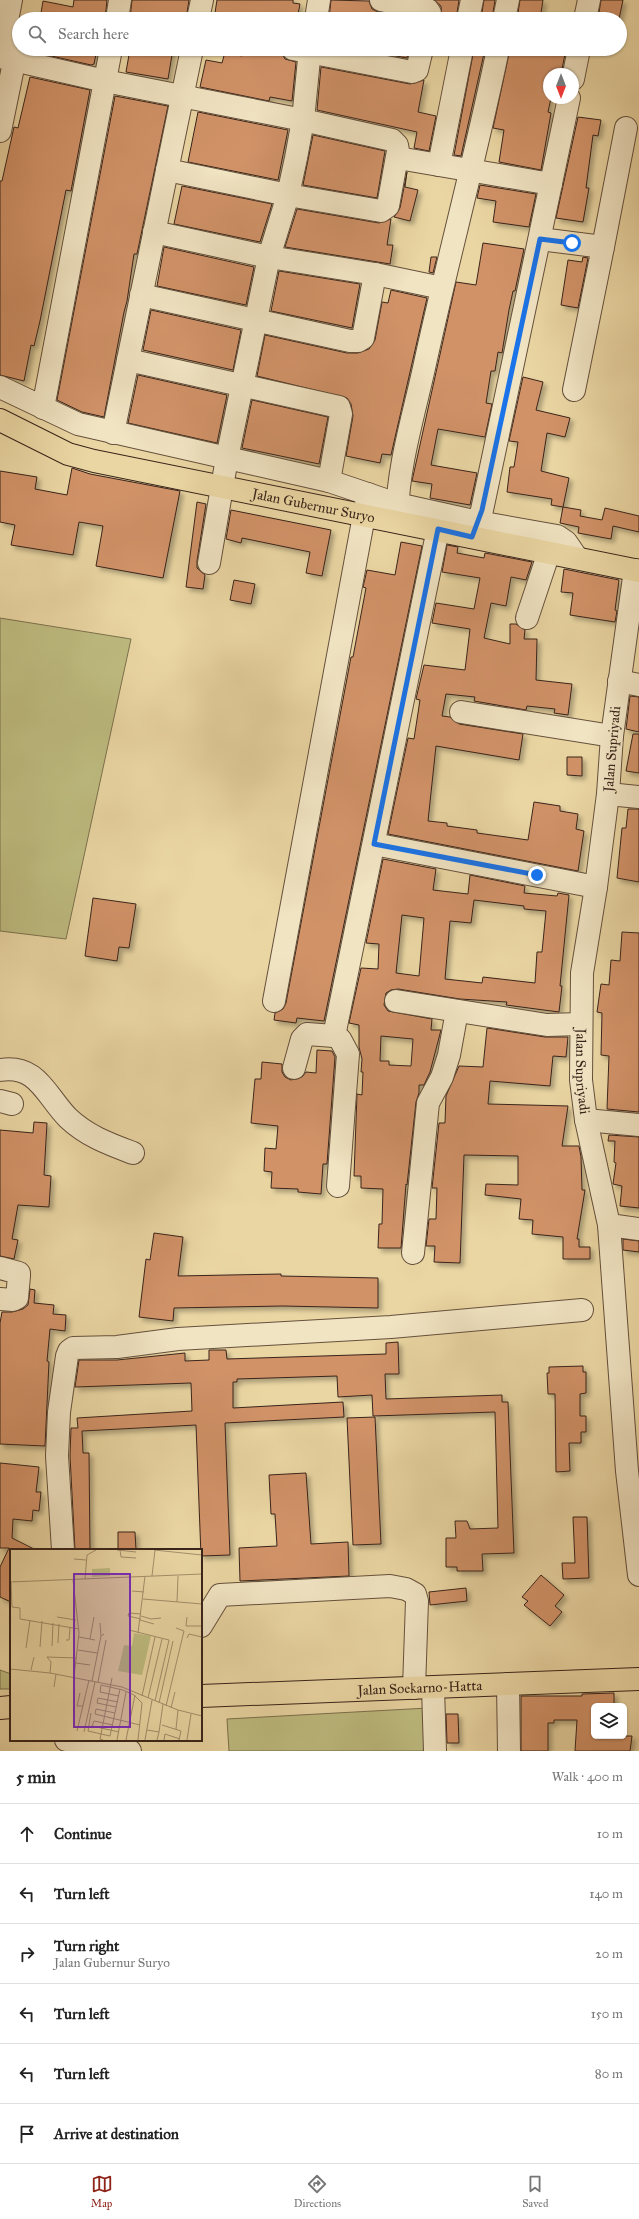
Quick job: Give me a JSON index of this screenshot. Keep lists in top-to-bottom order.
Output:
{
  "streets": {
    "main road": ["Jalan Gubernur Suryo", "Jalan Soekarno-Hatta"],
    "street": ["Jalan Supriyadi"]
  },
  "crossings": [
    ["Jalan Gubernur Suryo", "Jalan Supriyadi"]
  ],
  "north": "bottom",
  "page": {
    "search": "Search here",
    "heading": ["5 min", "Walk · 400 m"],
    "list": [
      ["Continue", "10 m"],
      ["Turn left", "140 m"],
      ["Turn right", "Jalan Gubernur Suryo", "20 m"],
      ["Turn left", "150 m"],
      ["Turn left", "80 m"],
      "Arrive at destination"
    ],
    "nav": ["Map", "Directions", "Saved"]
  }
}
